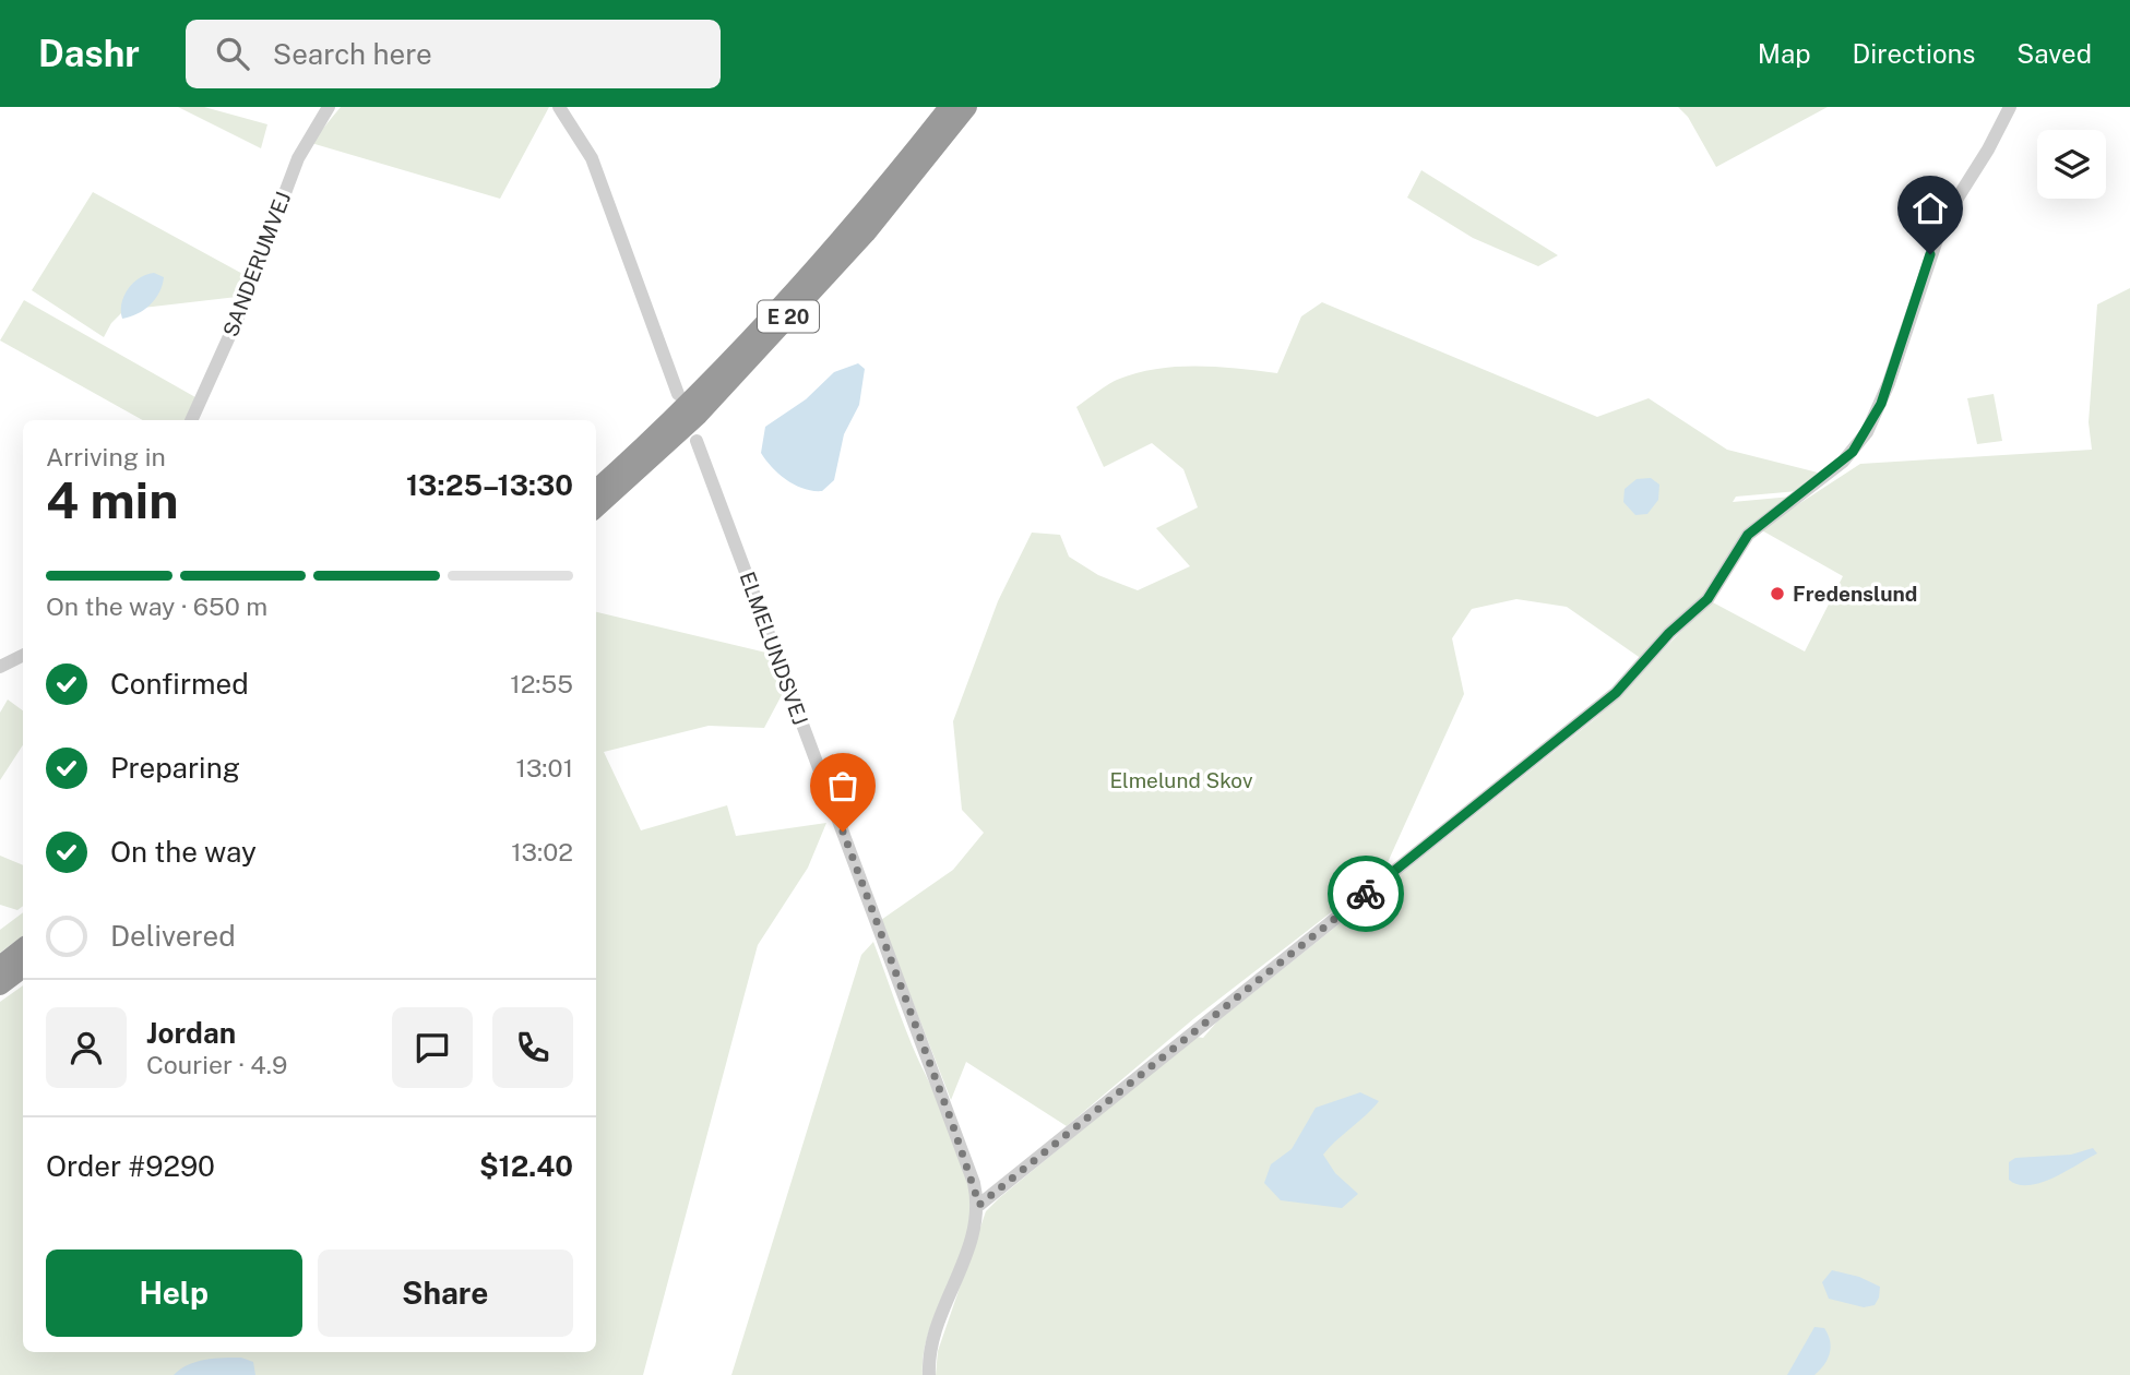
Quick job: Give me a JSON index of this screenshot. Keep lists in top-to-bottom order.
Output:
{
  "streets": {
    "highway": ["E 20"],
    "street": ["SANDERUMVEJ", "ELMELUNDSVEJ"]
  },
  "parks": ["Elmelund Skov"],
  "places": ["Fredenslund"],
  "page": {
    "header": "Dashr",
    "search": "Search here",
    "nav": ["Map", "Directions", "Saved"],
    "heading": ["4 min", "Arriving in", "13:25–13:30"],
    "panel": [
      "Jordan",
      "Courier · 4.9",
      "Order #9290",
      "$12.40"
    ],
    "bar": "On the way · 650 m",
    "list": [
      ["Confirmed", "12:55"],
      ["Preparing", "13:01"],
      ["On the way", "13:02"],
      "Delivered"
    ],
    "buttons": ["Help", "Share"]
  }
}
